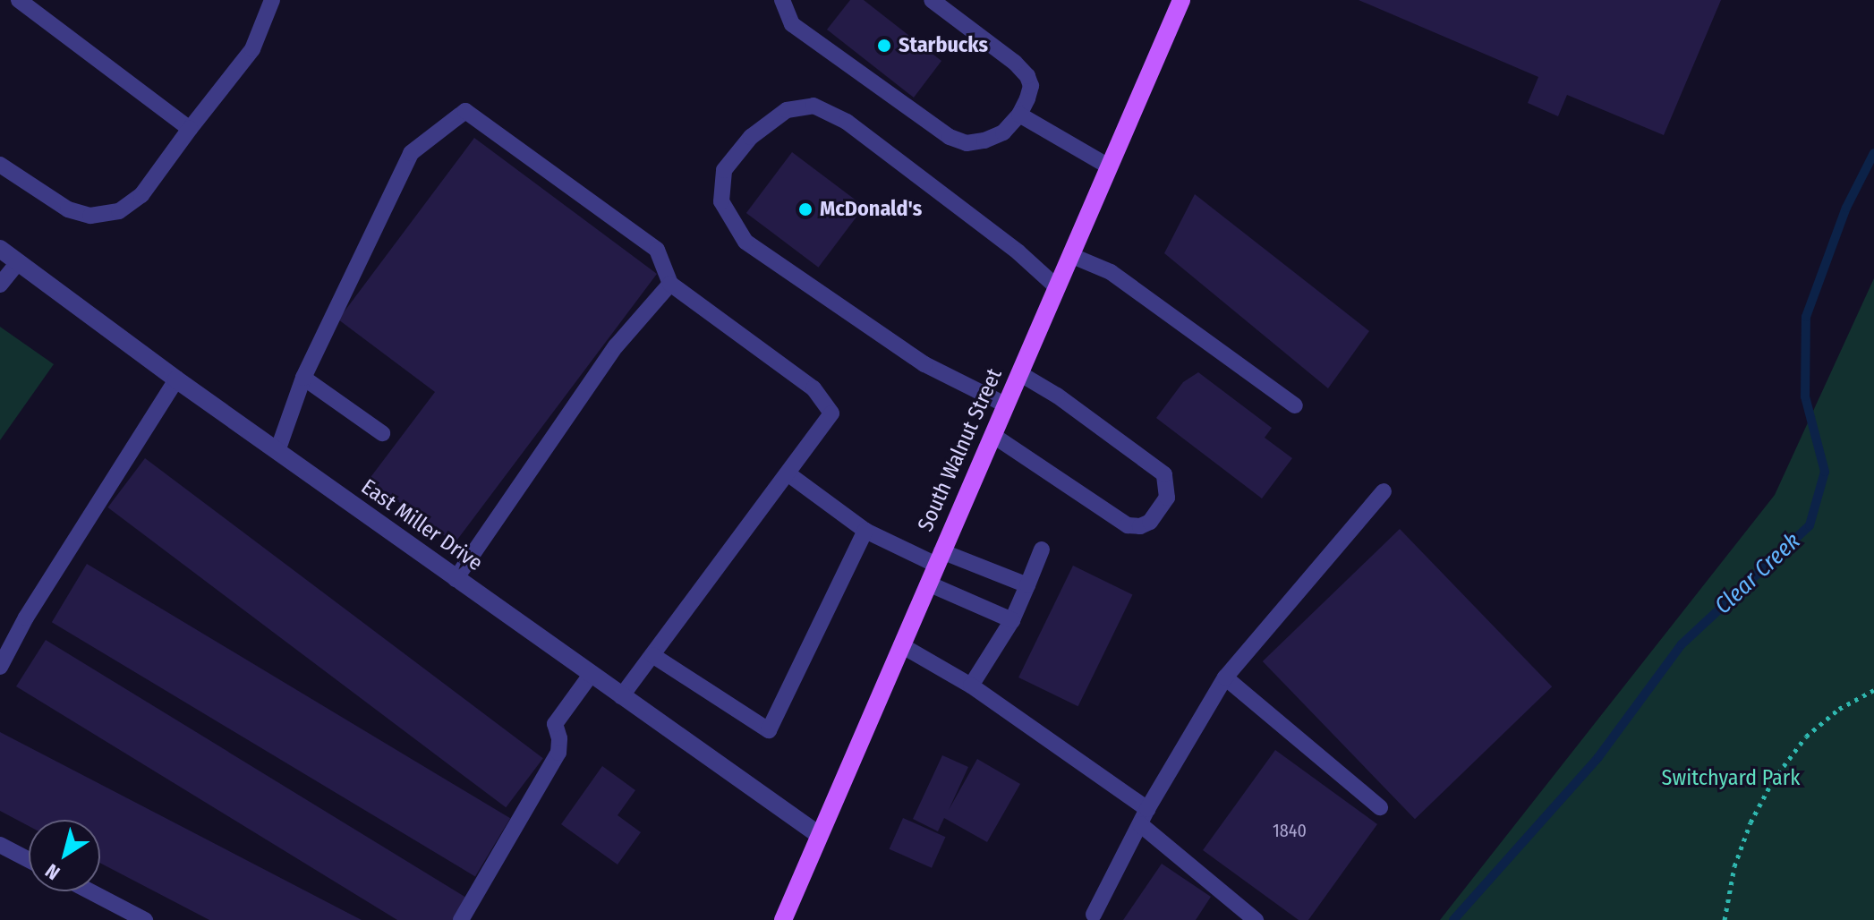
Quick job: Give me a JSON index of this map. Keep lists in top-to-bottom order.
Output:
{
  "streets": {
    "main road": ["South Walnut Street"],
    "street": ["East Miller Drive"]
  },
  "crossings": [
    ["South Walnut Street", "East Miller Drive"]
  ],
  "water": ["Clear Creek"],
  "parks": ["Switchyard Park"],
  "places": ["Starbucks", "McDonald's"],
  "house_numbers": ["1840"],
  "north": "bottom left"
}
